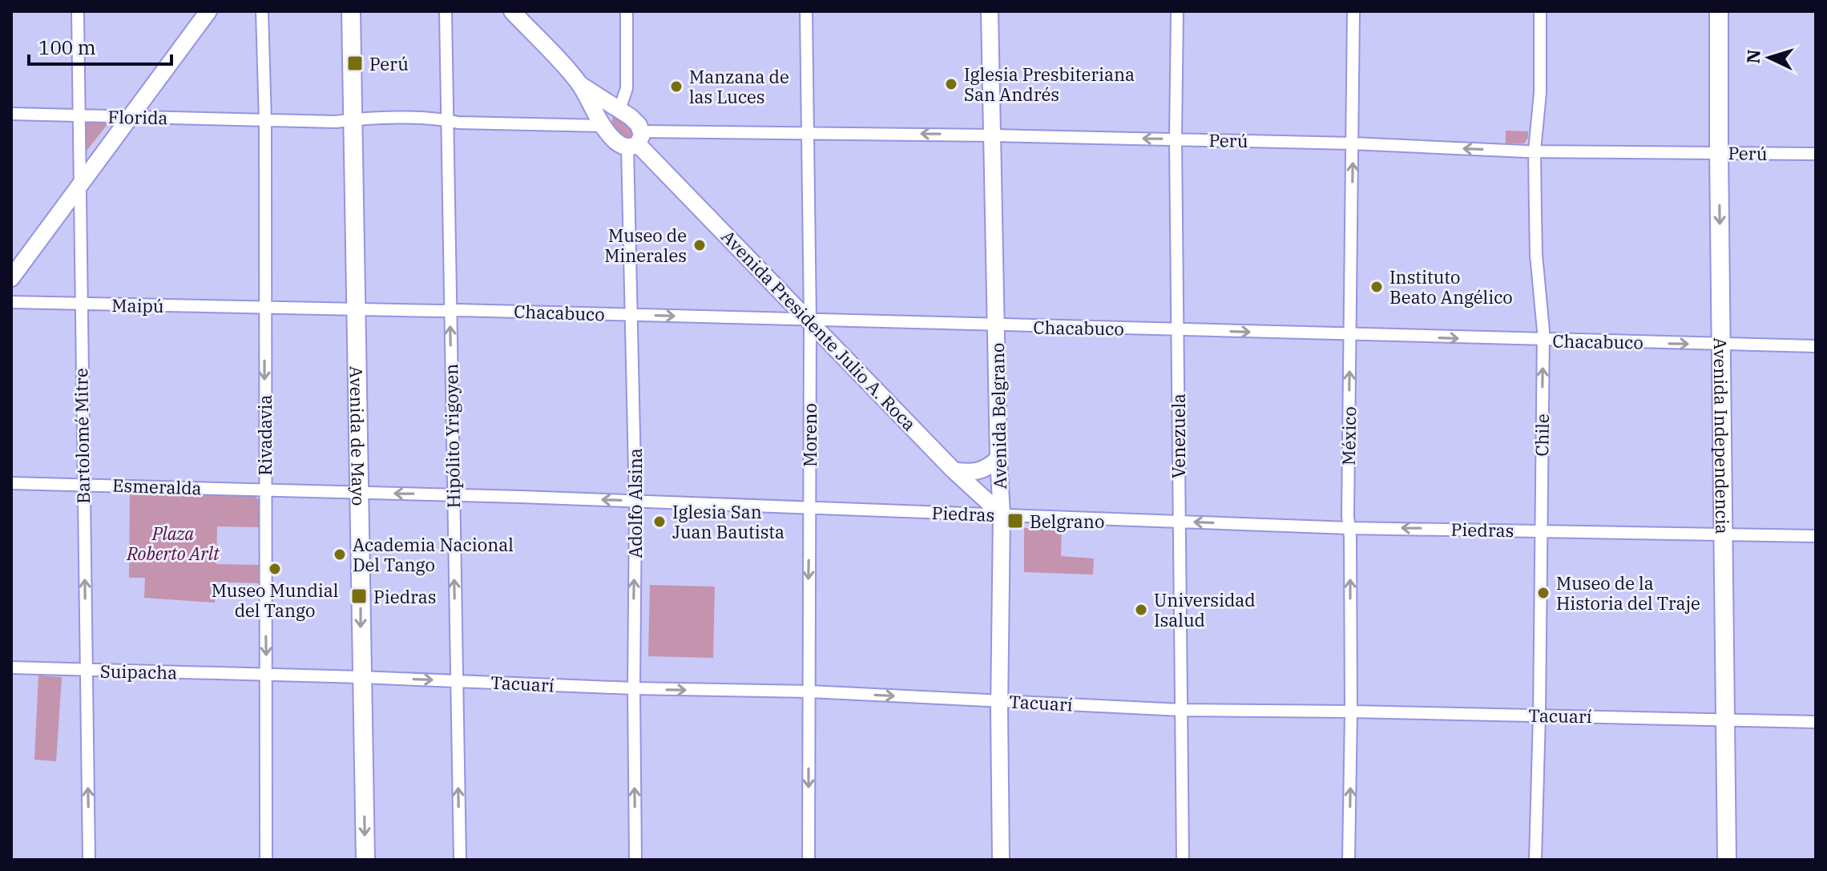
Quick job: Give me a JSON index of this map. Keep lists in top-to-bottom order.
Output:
{
  "streets": {
    "main road": [
      "Avenida Presidente Julio A. Roca",
      "Avenida Belgrano",
      "Avenida de Mayo",
      "Avenida Independencia"
    ],
    "street": [
      "Florida",
      "Perú",
      "Maipú",
      "Chacabuco",
      "Rivadavia",
      "Moreno",
      "Chile",
      "Bartolomé Mitre",
      "Hipólito Yrigoyen",
      "Venezuela",
      "México",
      "Esmeralda",
      "Adolfo Alsina",
      "Piedras",
      "Suipacha",
      "Tacuarí"
    ]
  },
  "crossings": [
    ["Florida", "Rivadavia"],
    ["Florida", "Bartolomé Mitre"],
    ["Perú", "Avenida Presidente Julio A. Roca"],
    ["Perú", "Avenida Belgrano"],
    ["Perú", "Moreno"],
    ["Perú", "Chile"],
    ["Perú", "Avenida Independencia"],
    ["Perú", "Venezuela"],
    ["Perú", "México"],
    ["Perú", "Adolfo Alsina"],
    ["Maipú", "Chacabuco"],
    ["Maipú", "Rivadavia"],
    ["Maipú", "Bartolomé Mitre"],
    ["Chacabuco", "Avenida Presidente Julio A. Roca"],
    ["Chacabuco", "Avenida Belgrano"],
    ["Chacabuco", "Rivadavia"],
    ["Chacabuco", "Avenida de Mayo"],
    ["Chacabuco", "Moreno"],
    ["Chacabuco", "Chile"],
    ["Chacabuco", "Avenida Independencia"],
    ["Chacabuco", "Hipólito Yrigoyen"],
    ["Chacabuco", "Venezuela"],
    ["Chacabuco", "México"],
    ["Chacabuco", "Adolfo Alsina"],
    ["Avenida Presidente Julio A. Roca", "Avenida Belgrano"],
    ["Avenida Presidente Julio A. Roca", "Moreno"],
    ["Avenida Presidente Julio A. Roca", "Adolfo Alsina"],
    ["Avenida Presidente Julio A. Roca", "Piedras"],
    ["Avenida Belgrano", "Piedras"],
    ["Avenida Belgrano", "Tacuarí"],
    ["Rivadavia", "Esmeralda"],
    ["Rivadavia", "Piedras"],
    ["Rivadavia", "Suipacha"],
    ["Rivadavia", "Tacuarí"],
    ["Avenida de Mayo", "Piedras"],
    ["Avenida de Mayo", "Tacuarí"],
    ["Moreno", "Piedras"],
    ["Moreno", "Tacuarí"],
    ["Chile", "Piedras"],
    ["Chile", "Tacuarí"],
    ["Avenida Independencia", "Piedras"],
    ["Avenida Independencia", "Tacuarí"],
    ["Bartolomé Mitre", "Esmeralda"],
    ["Bartolomé Mitre", "Suipacha"],
    ["Hipólito Yrigoyen", "Piedras"],
    ["Hipólito Yrigoyen", "Tacuarí"],
    ["Venezuela", "Piedras"],
    ["Venezuela", "Tacuarí"],
    ["México", "Piedras"],
    ["México", "Tacuarí"],
    ["Esmeralda", "Piedras"],
    ["Adolfo Alsina", "Piedras"],
    ["Adolfo Alsina", "Tacuarí"],
    ["Suipacha", "Tacuarí"]
  ],
  "one_way": [
    "Perú",
    "Chacabuco",
    "Rivadavia",
    "Avenida de Mayo",
    "Moreno",
    "Bartolomé Mitre",
    "Hipólito Yrigoyen",
    "México",
    "Adolfo Alsina",
    "Piedras"
  ],
  "parks": ["Plaza Roberto Arlt"],
  "places": {
    "transit": ["Perú", "Belgrano", "Piedras"],
    "other": [
      "Iglesia Presbiteriana San Andrés",
      "Manzana de las Luces",
      "Museo de Minerales",
      "Instituto Beato Angélico",
      "Iglesia San Juan Bautista",
      "Academia Nacional Del Tango",
      "Museo Mundial del Tango",
      "Museo de la Historia del Traje",
      "Universidad Isalud"
    ]
  },
  "scale_bar": "100 m",
  "north": "left"
}
